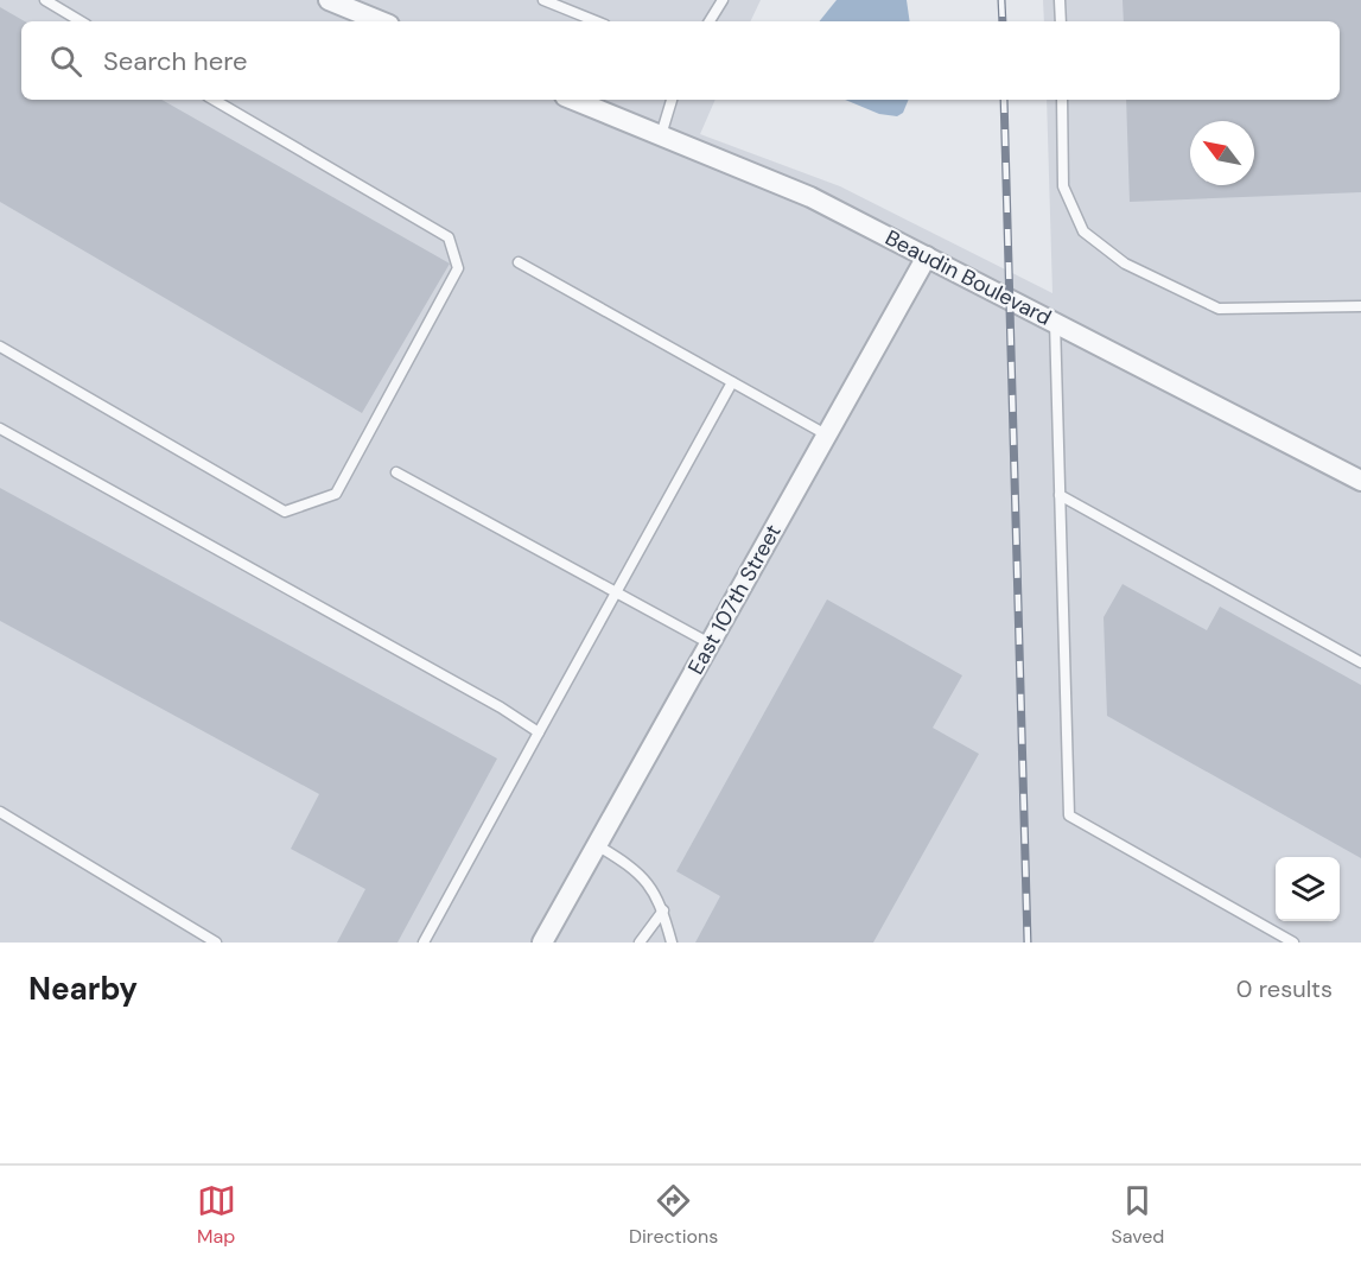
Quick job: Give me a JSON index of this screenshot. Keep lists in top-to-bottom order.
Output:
{
  "streets": {
    "street": ["Beaudin Boulevard", "East 107th Street"]
  },
  "crossings": [
    ["Beaudin Boulevard", "East 107th Street"]
  ],
  "north": "top left",
  "page": {
    "search": "Search here",
    "heading": ["Nearby", "0 results"],
    "nav": ["Map", "Directions", "Saved"]
  }
}
